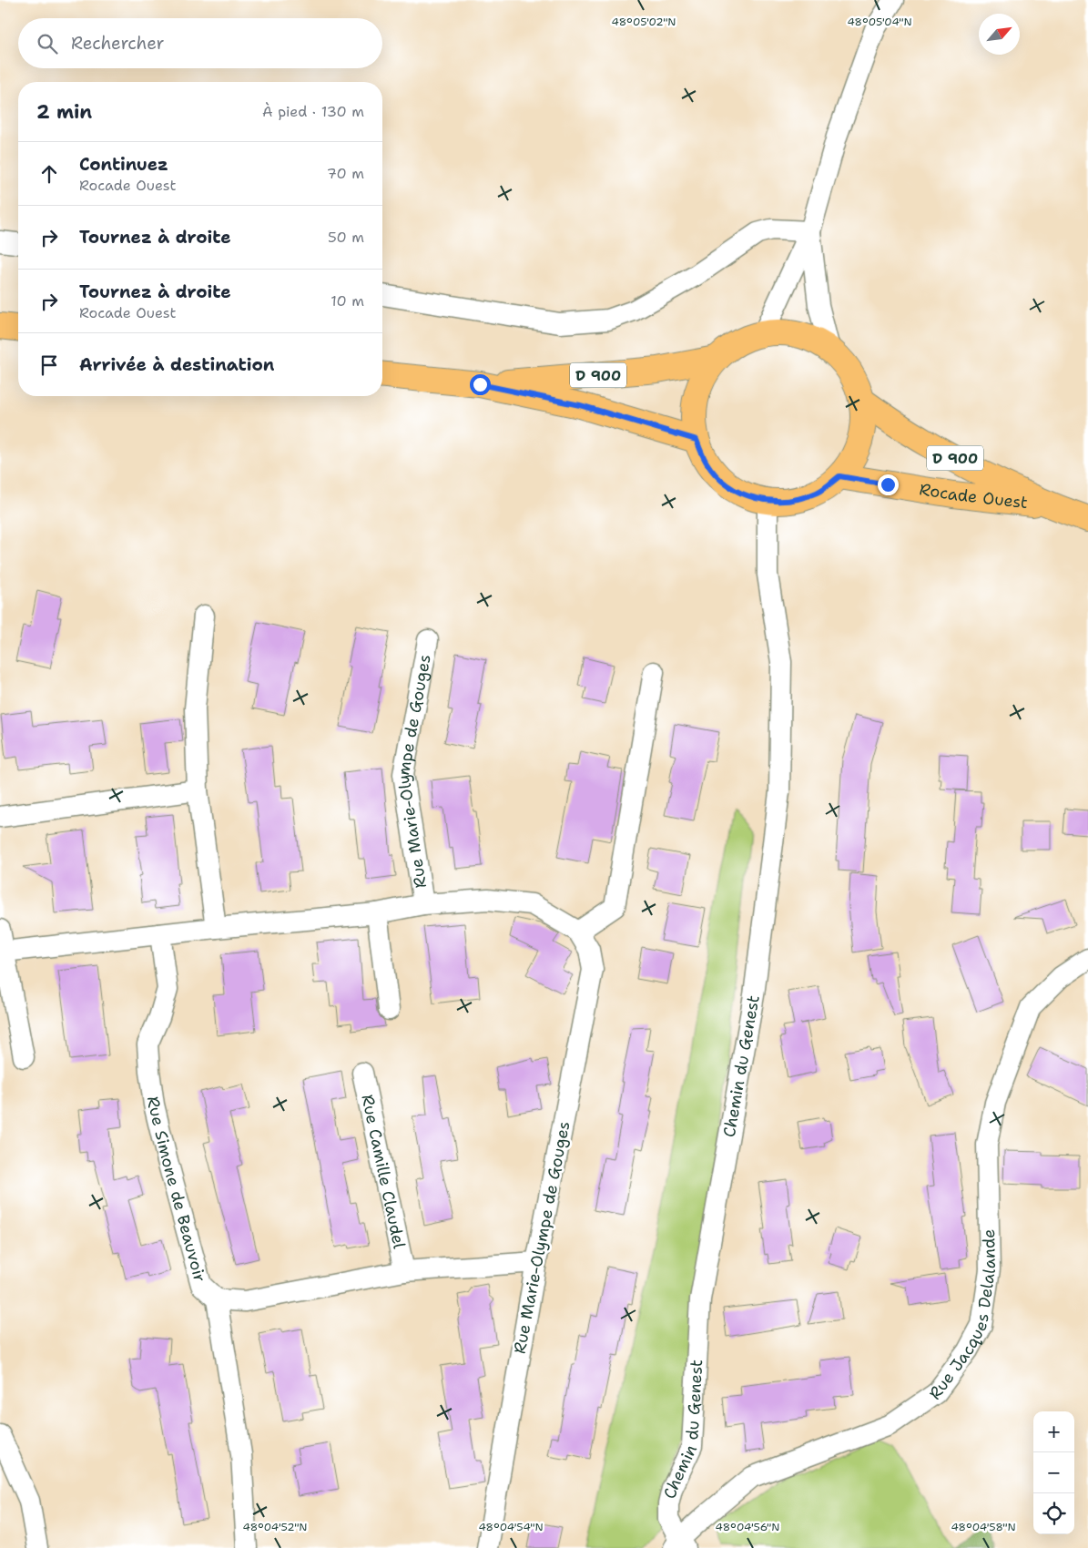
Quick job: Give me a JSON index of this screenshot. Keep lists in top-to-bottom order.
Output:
{
  "streets": {
    "main road": ["D 900", "Rocade Ouest"],
    "street": [
      "Rue Marie-Olympe de Gouges",
      "Chemin du Genest",
      "Rue Camille Claudel",
      "Rue Simone de Beauvoir",
      "Rue Jacques Delalande"
    ]
  },
  "crossings": [
    ["Rue Marie-Olympe de Gouges", "Rue Camille Claudel"],
    ["Rue Marie-Olympe de Gouges", "Rue Simone de Beauvoir"],
    ["Chemin du Genest", "Rue Jacques Delalande"],
    ["Rue Camille Claudel", "Rue Simone de Beauvoir"]
  ],
  "north": "top right",
  "page": {
    "search": "Rechercher",
    "heading": ["2 min", "À pied · 130 m"],
    "list": [
      ["Continuez", "Rocade Ouest", "70 m"],
      ["Tournez à droite", "50 m"],
      ["Tournez à droite", "Rocade Ouest", "10 m"],
      "Arrivée à destination"
    ],
    "map_buttons": ["+", "−"]
  },
  "coordinates": [
    "48°05'02\"N",
    "48°05'04\"N",
    "48°04'52\"N",
    "48°04'54\"N",
    "48°04'56\"N",
    "48°04'58\"N"
  ]
}
